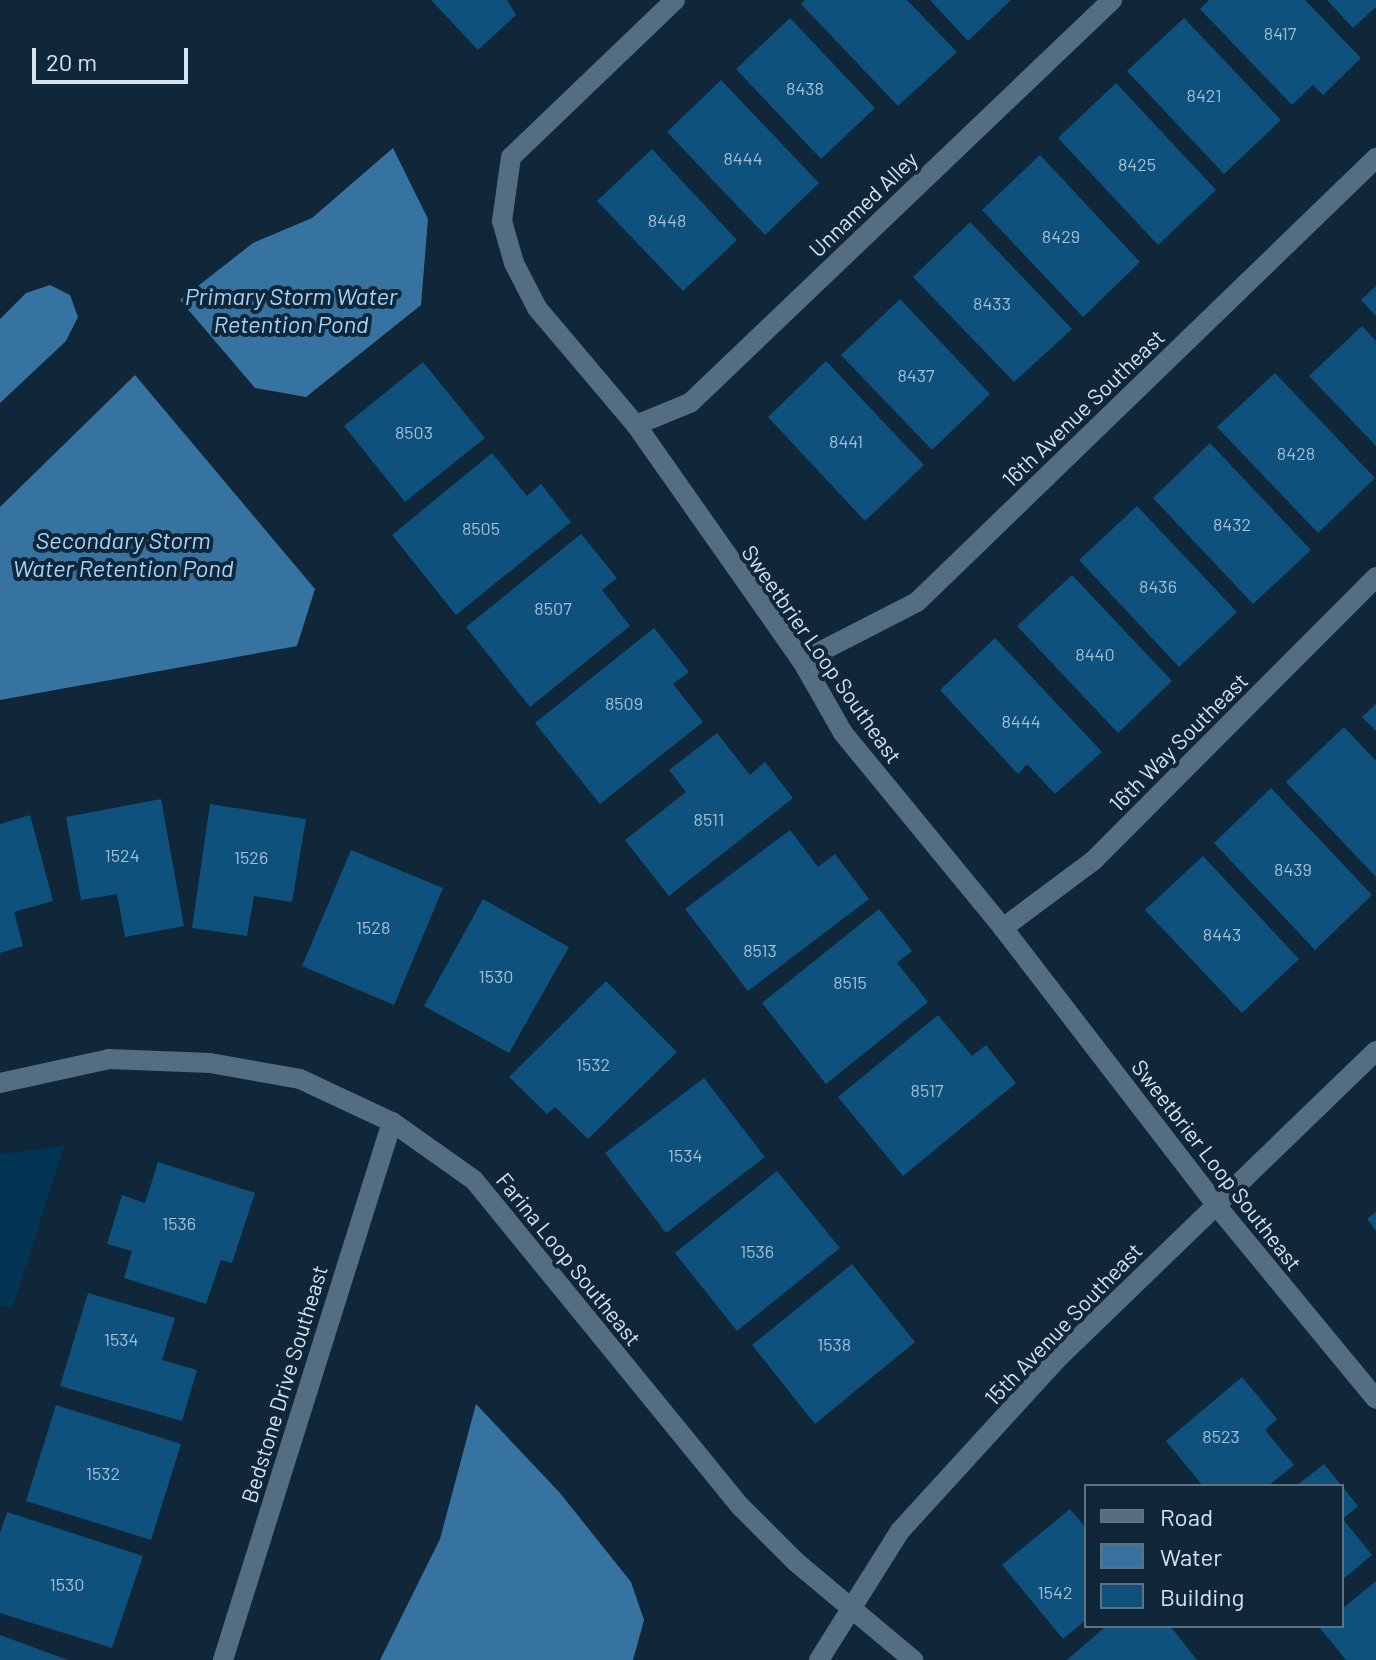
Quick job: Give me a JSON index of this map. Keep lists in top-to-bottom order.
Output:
{
  "streets": {
    "street": [
      "Unnamed Alley",
      "16th Avenue Southeast",
      "Sweetbrier Loop Southeast",
      "16th Way Southeast",
      "Farina Loop Southeast",
      "15th Avenue Southeast",
      "Bedstone Drive Southeast"
    ]
  },
  "crossings": [
    ["Unnamed Alley", "Sweetbrier Loop Southeast"],
    ["16th Avenue Southeast", "Sweetbrier Loop Southeast"],
    ["Sweetbrier Loop Southeast", "16th Way Southeast"],
    ["Sweetbrier Loop Southeast", "15th Avenue Southeast"],
    ["Farina Loop Southeast", "15th Avenue Southeast"],
    ["Farina Loop Southeast", "Bedstone Drive Southeast"]
  ],
  "water": ["Primary Storm Water Retention Pond", "Secondary Storm Water Retention Pond"],
  "house_numbers": [
    "8417",
    "8438",
    "8421",
    "8444",
    "8425",
    "8448",
    "8429",
    "8433",
    "8437",
    "8503",
    "8441",
    "8428",
    "8432",
    "8505",
    "8436",
    "8507",
    "8440",
    "8509",
    "8444",
    "8511",
    "1524",
    "1526",
    "8439",
    "1528",
    "8443",
    "8513",
    "1530",
    "8515",
    "1532",
    "8517",
    "1534",
    "1536",
    "1536",
    "1534",
    "1538",
    "8523",
    "1532",
    "1530",
    "1542"
  ],
  "legend": ["Road", "Water", "Building"],
  "scale_bar": "20 m"
}
